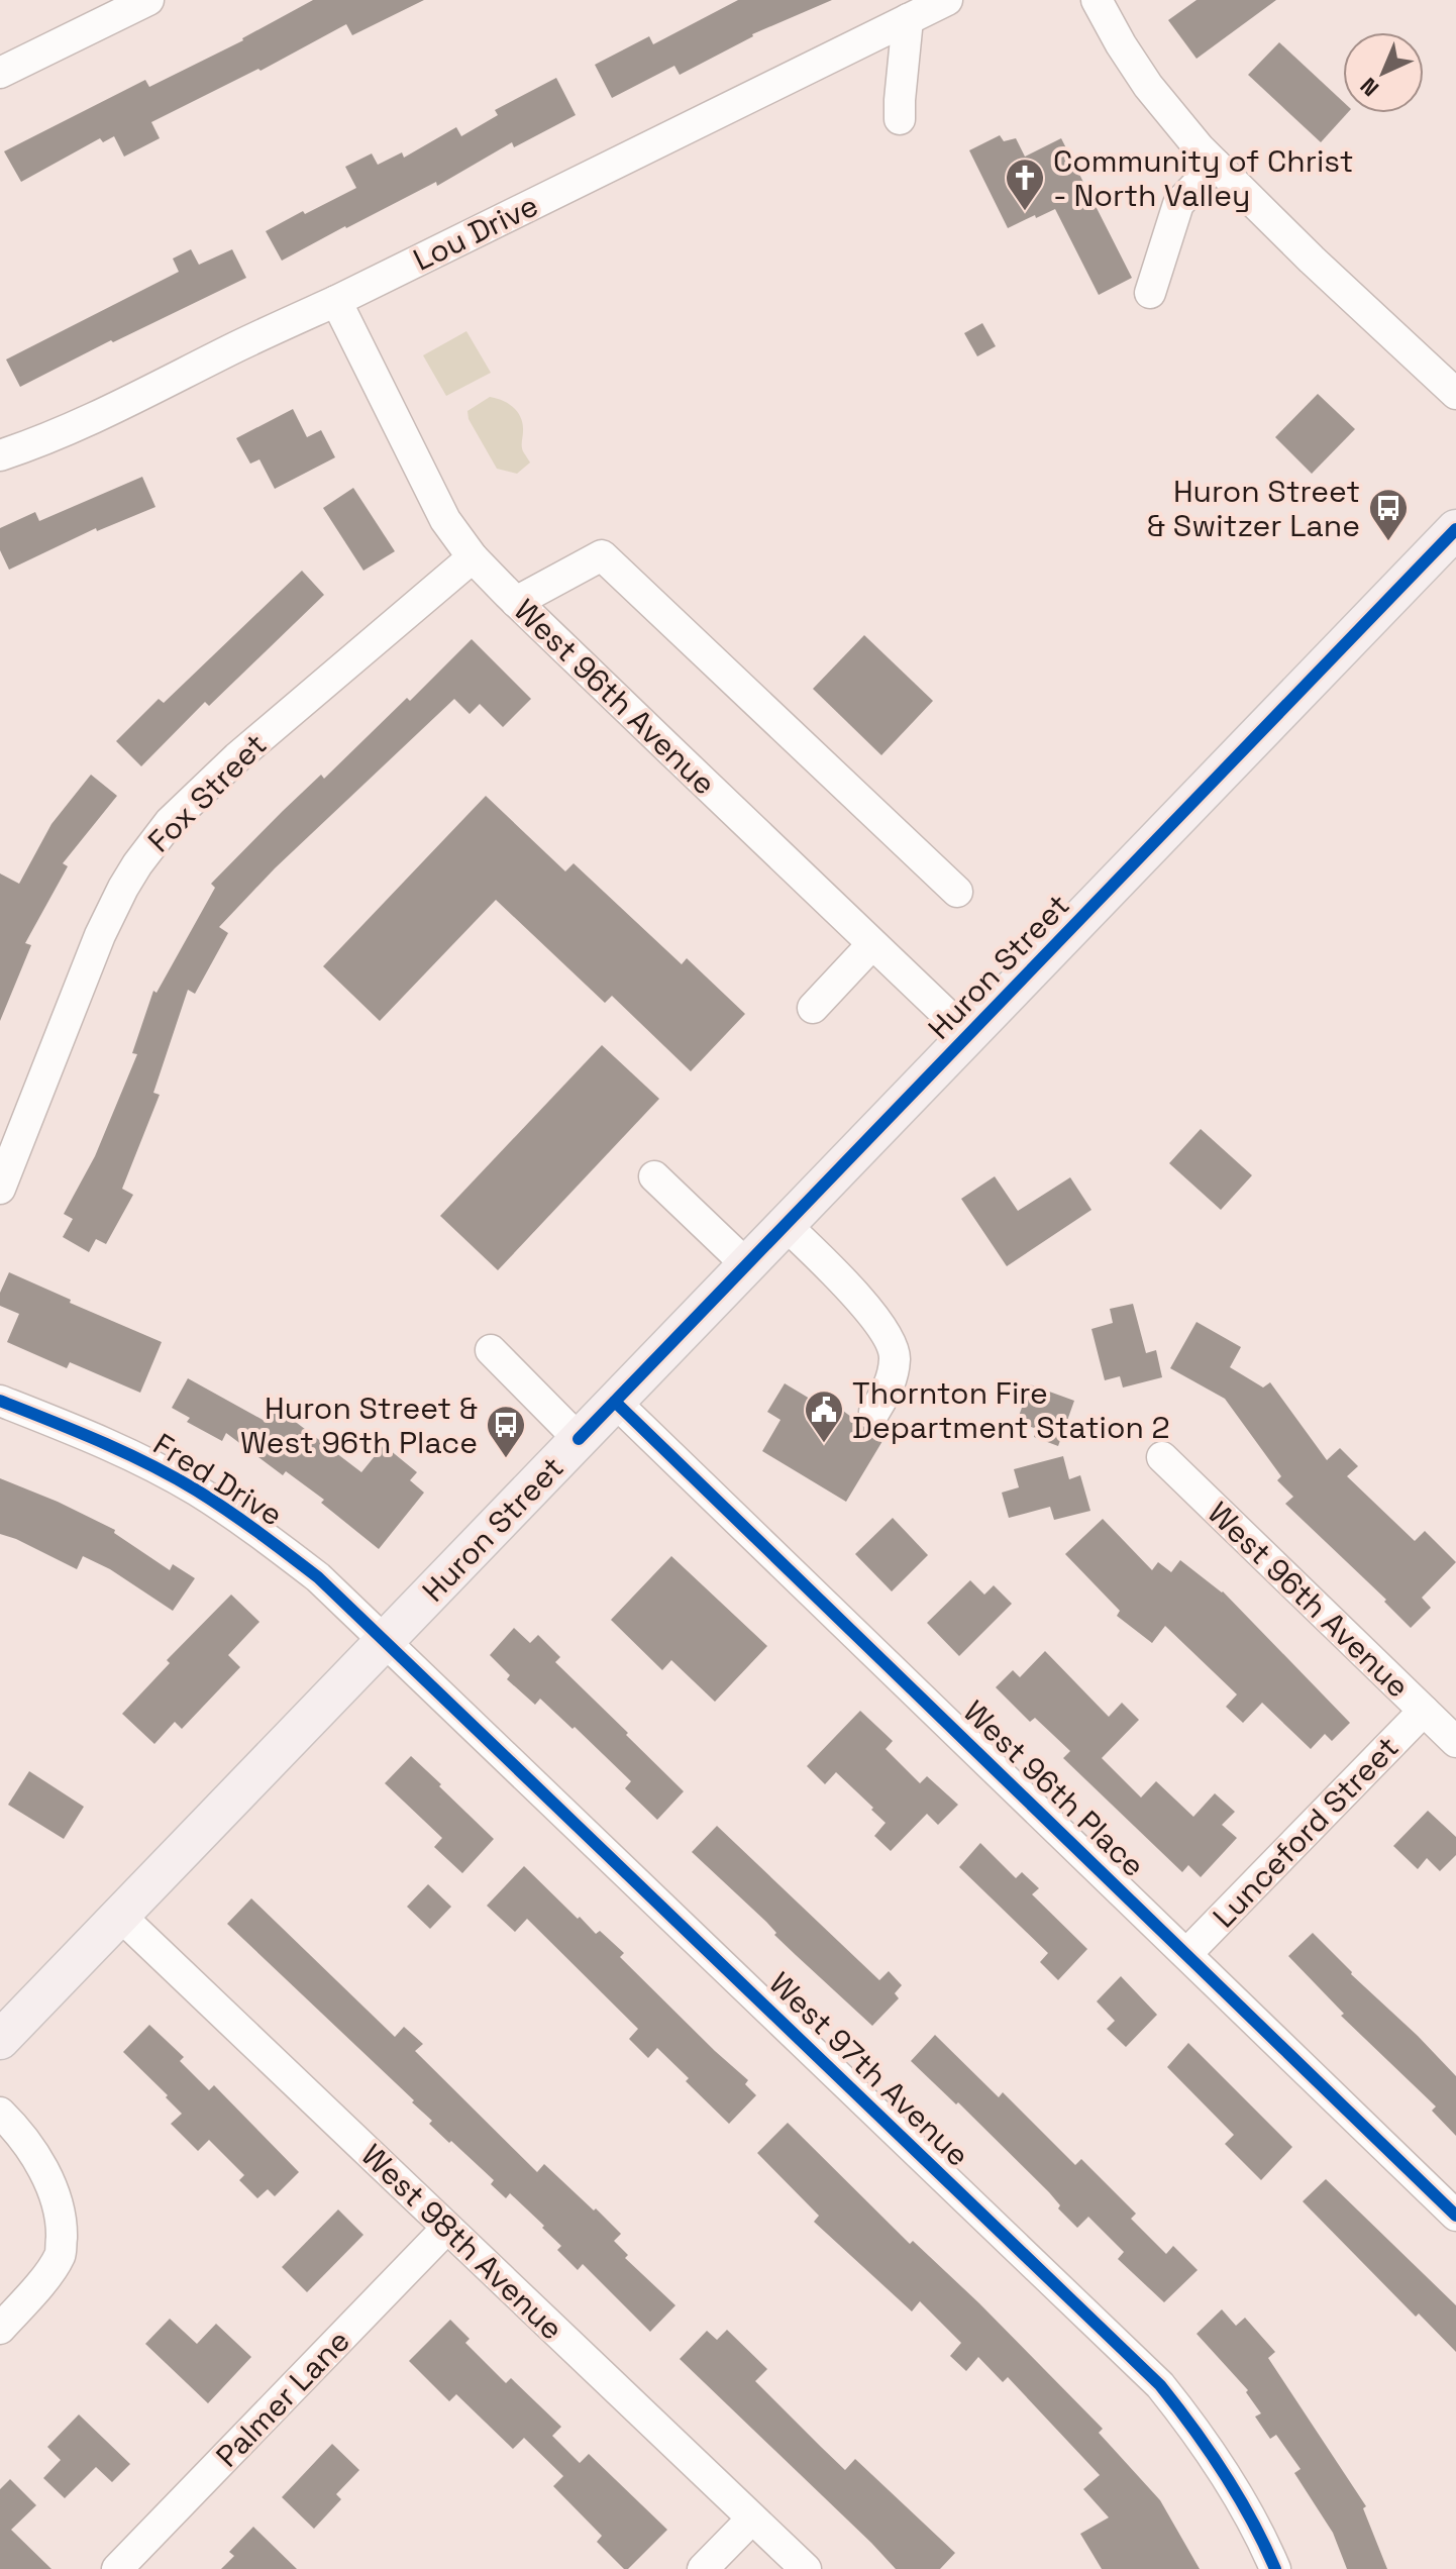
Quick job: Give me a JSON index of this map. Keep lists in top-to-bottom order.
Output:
{
  "streets": {
    "main road": ["Huron Street"],
    "street": [
      "Lou Drive",
      "West 96th Avenue",
      "Fox Street",
      "Fred Drive",
      "West 96th Place",
      "Lunceford Street",
      "West 97th Avenue",
      "West 98th Avenue",
      "Palmer Lane"
    ]
  },
  "crossings": [
    ["Lou Drive", "West 96th Avenue"],
    ["West 96th Avenue", "Fox Street"],
    ["West 96th Avenue", "Huron Street"],
    ["West 96th Avenue", "Lunceford Street"],
    ["Huron Street", "Fred Drive"],
    ["Huron Street", "West 96th Place"],
    ["Huron Street", "West 97th Avenue"],
    ["Huron Street", "West 98th Avenue"],
    ["Fred Drive", "West 97th Avenue"],
    ["West 96th Place", "Lunceford Street"],
    ["West 98th Avenue", "Palmer Lane"]
  ],
  "places": {
    "church": ["Community of Christ - North Valley"],
    "bus stop": ["Huron Street & Switzer Lane", "Huron Street & West 96th Place"],
    "public building": ["Thornton Fire Department Station 2"]
  },
  "north": "bottom left"
}
